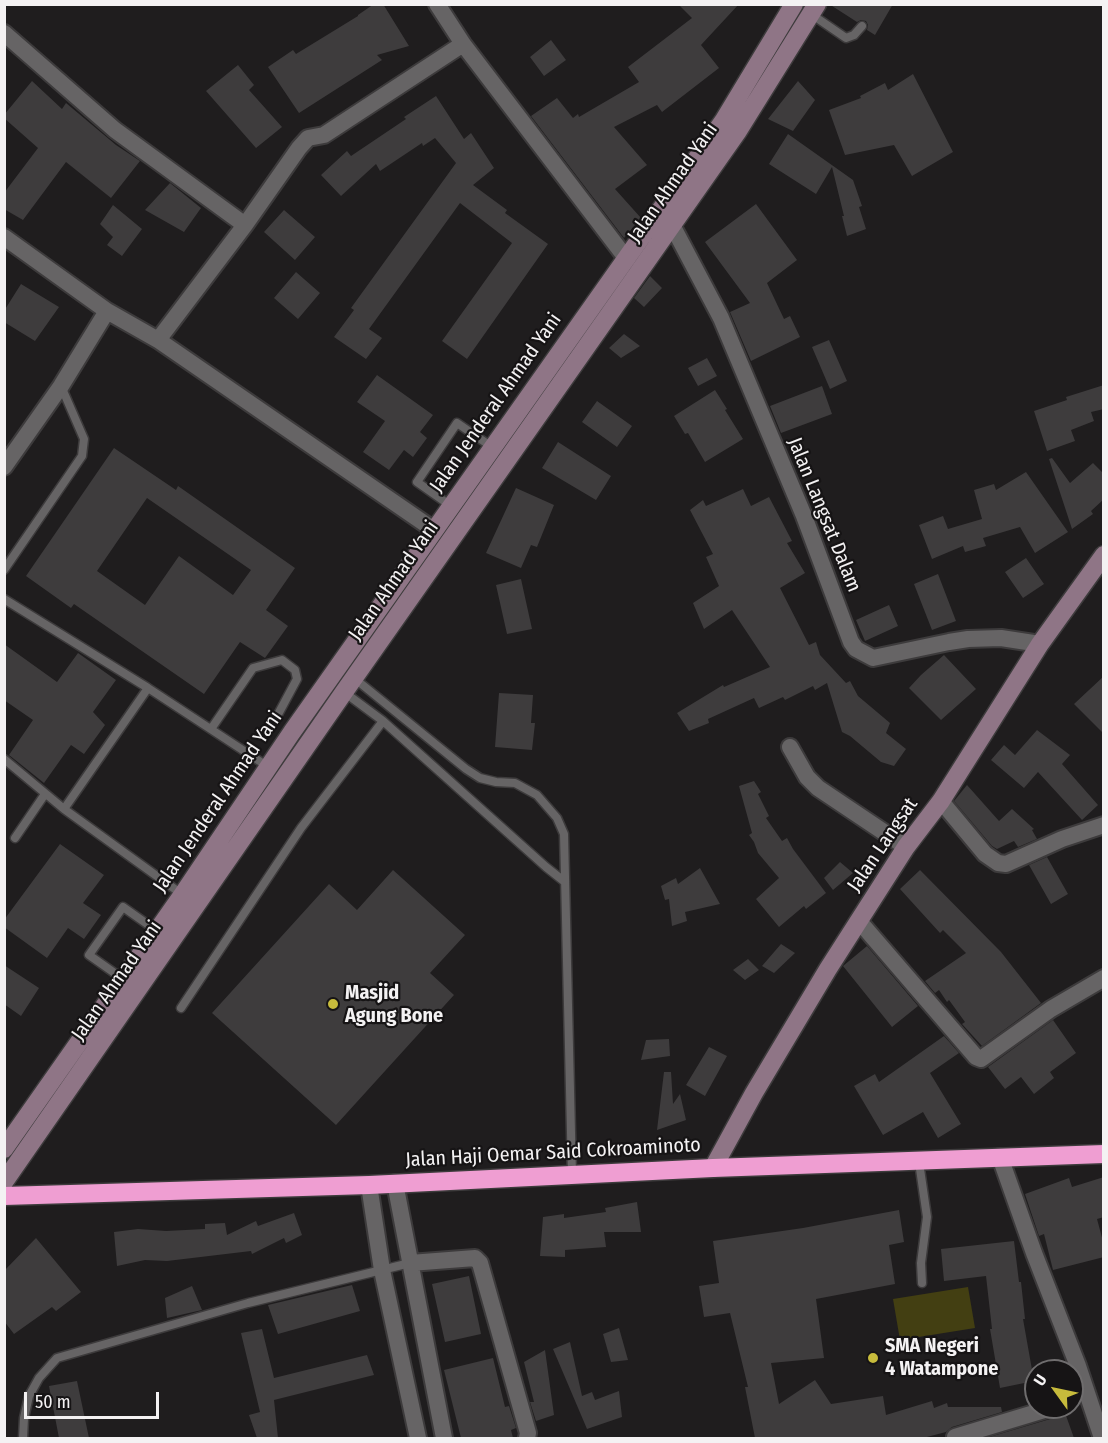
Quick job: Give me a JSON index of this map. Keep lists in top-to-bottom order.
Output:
{
  "streets": {
    "highway": ["Jalan Haji Oemar Said Cokroaminoto"],
    "main road": ["Jalan Ahmad Yani", "Jalan Jenderal Ahmad Yani", "Jalan Langsat"],
    "street": ["Jalan Langsat Dalam"]
  },
  "crossings": [
    ["Jalan Ahmad Yani", "Jalan Langsat Dalam"],
    ["Jalan Langsat Dalam", "Jalan Langsat"],
    ["Jalan Langsat", "Jalan Haji Oemar Said Cokroaminoto"]
  ],
  "places": ["Masjid Agung Bone", "SMA Negeri 4 Watampone"],
  "scale_bar": "50 m",
  "north": "top left"
}
